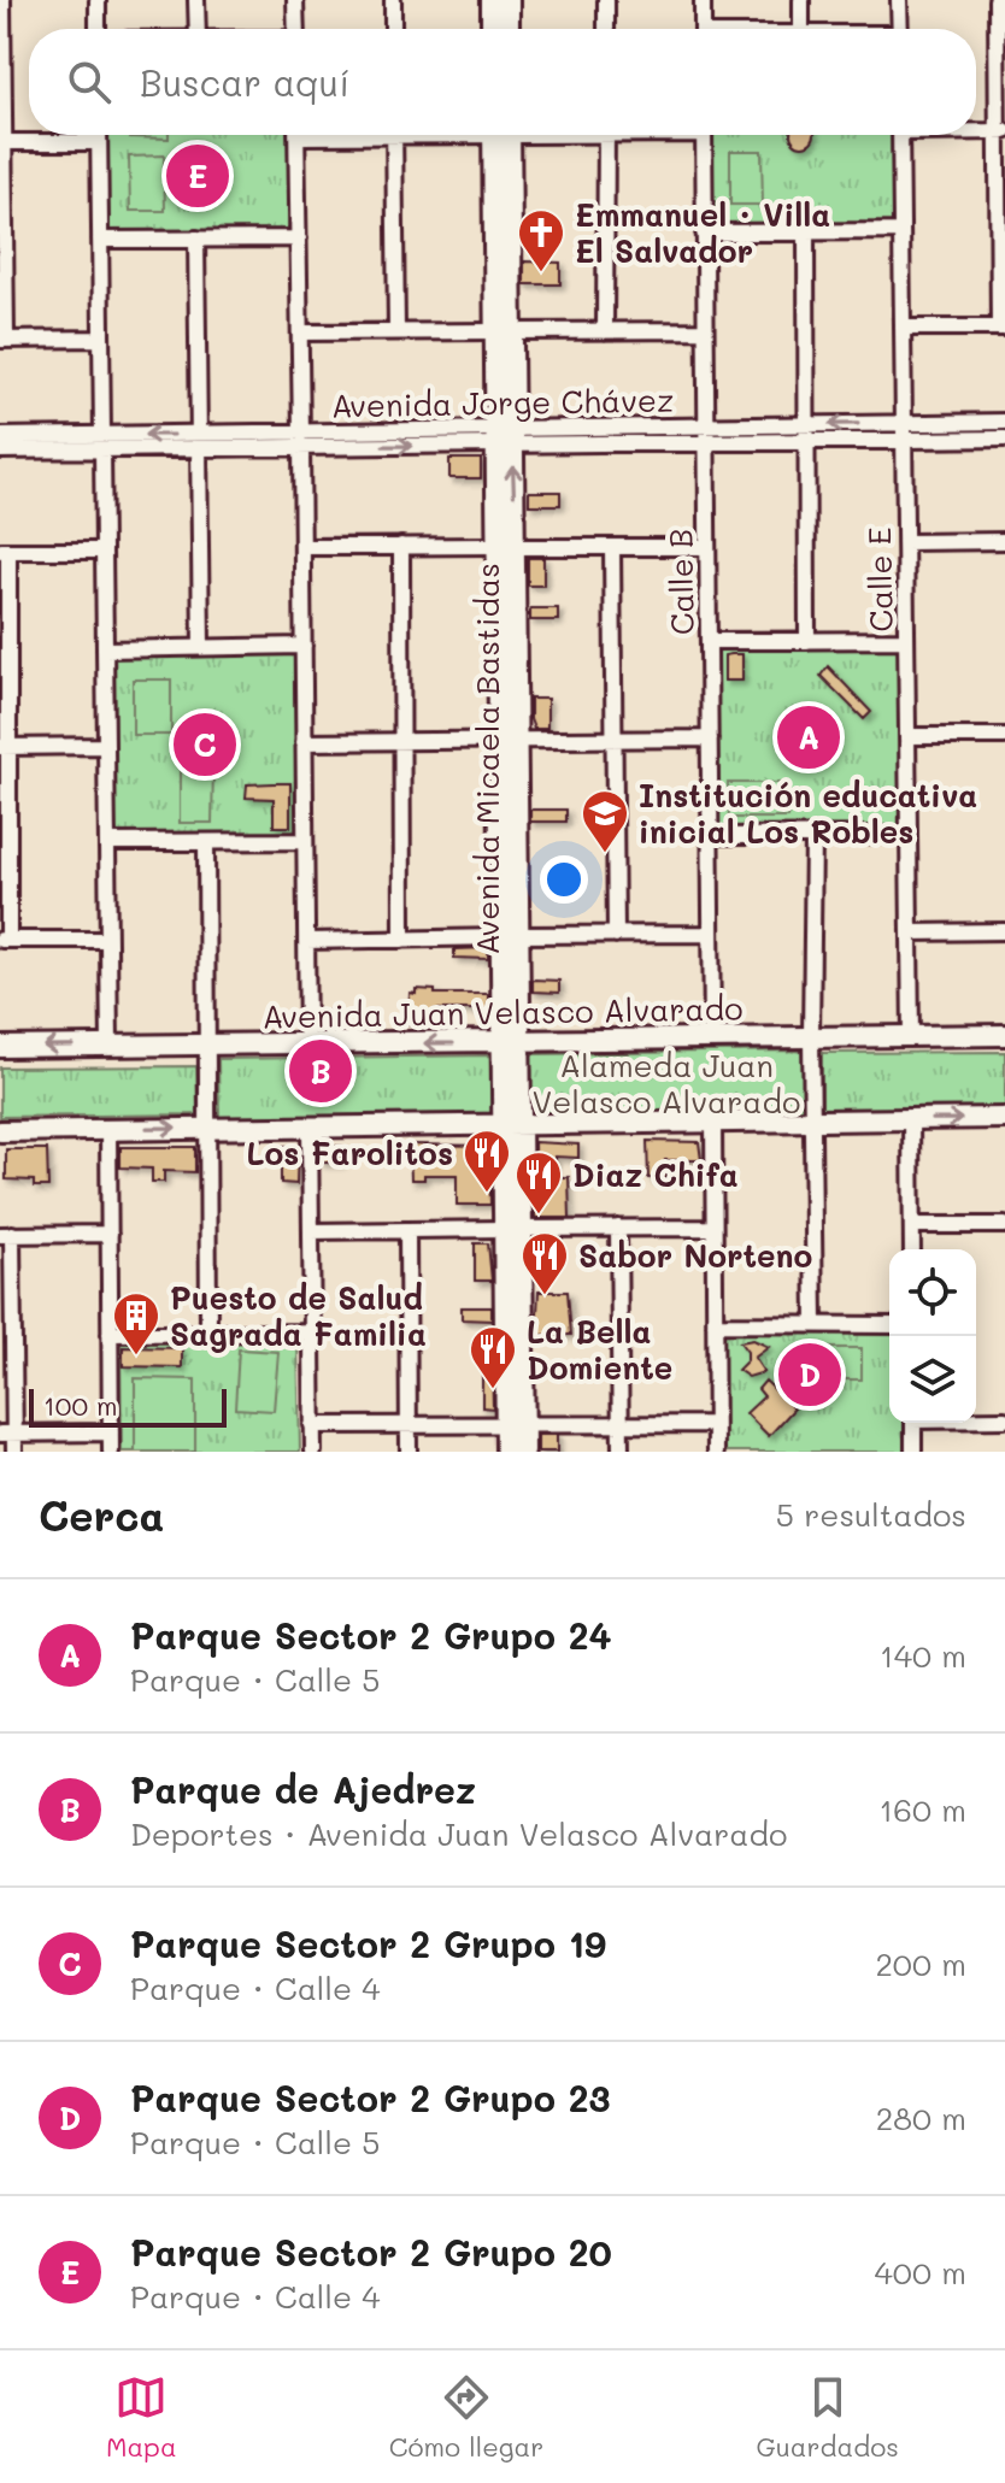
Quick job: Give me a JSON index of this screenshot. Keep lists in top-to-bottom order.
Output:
{
  "streets": {
    "main road": ["Avenida Micaela Bastidas", "Avenida Juan Velasco Alvarado"],
    "street": ["Avenida Jorge Chávez", "Calle E", "Calle B"]
  },
  "crossings": [
    ["Avenida Jorge Chávez", "Calle E"],
    ["Avenida Jorge Chávez", "Calle B"],
    ["Avenida Jorge Chávez", "Avenida Micaela Bastidas"],
    ["Calle E", "Avenida Juan Velasco Alvarado"],
    ["Calle B", "Avenida Juan Velasco Alvarado"],
    ["Avenida Micaela Bastidas", "Avenida Juan Velasco Alvarado"]
  ],
  "parks": ["Alameda Juan Velasco Alvarado"],
  "places": {
    "church": ["Emmanuel · Villa El Salvador"],
    "school or university": ["Institución educativa inicial Los Robles"],
    "restaurant": [
      "Los Farolitos",
      "Diaz Chifa",
      "Sabor Norteno",
      "La Bella Domiente"
    ],
    "building": ["Puesto de Salud Sagrada Familia"]
  },
  "scale_bar": "100 m",
  "page": {
    "search": "Buscar aquí",
    "pins": [
      "E",
      "A",
      "C",
      "B",
      "D"
    ],
    "scale": "100 m",
    "heading": ["Cerca", "5 resultados"],
    "list": [
      {
        "mark": "A",
        "name": "Parque Sector 2 Grupo 24",
        "note": "Parque · Calle 5",
        "value": "140 m"
      },
      {
        "mark": "B",
        "name": "Parque de Ajedrez",
        "note": "Deportes · Avenida Juan Velasco Alvarado",
        "value": "160 m"
      },
      {
        "mark": "C",
        "name": "Parque Sector 2 Grupo 19",
        "note": "Parque · Calle 4",
        "value": "200 m"
      },
      {
        "mark": "D",
        "name": "Parque Sector 2 Grupo 23",
        "note": "Parque · Calle 5",
        "value": "280 m"
      },
      {
        "mark": "E",
        "name": "Parque Sector 2 Grupo 20",
        "note": "Parque · Calle 4",
        "value": "400 m"
      }
    ],
    "nav": ["Mapa", "Cómo llegar", "Guardados"]
  }
}
